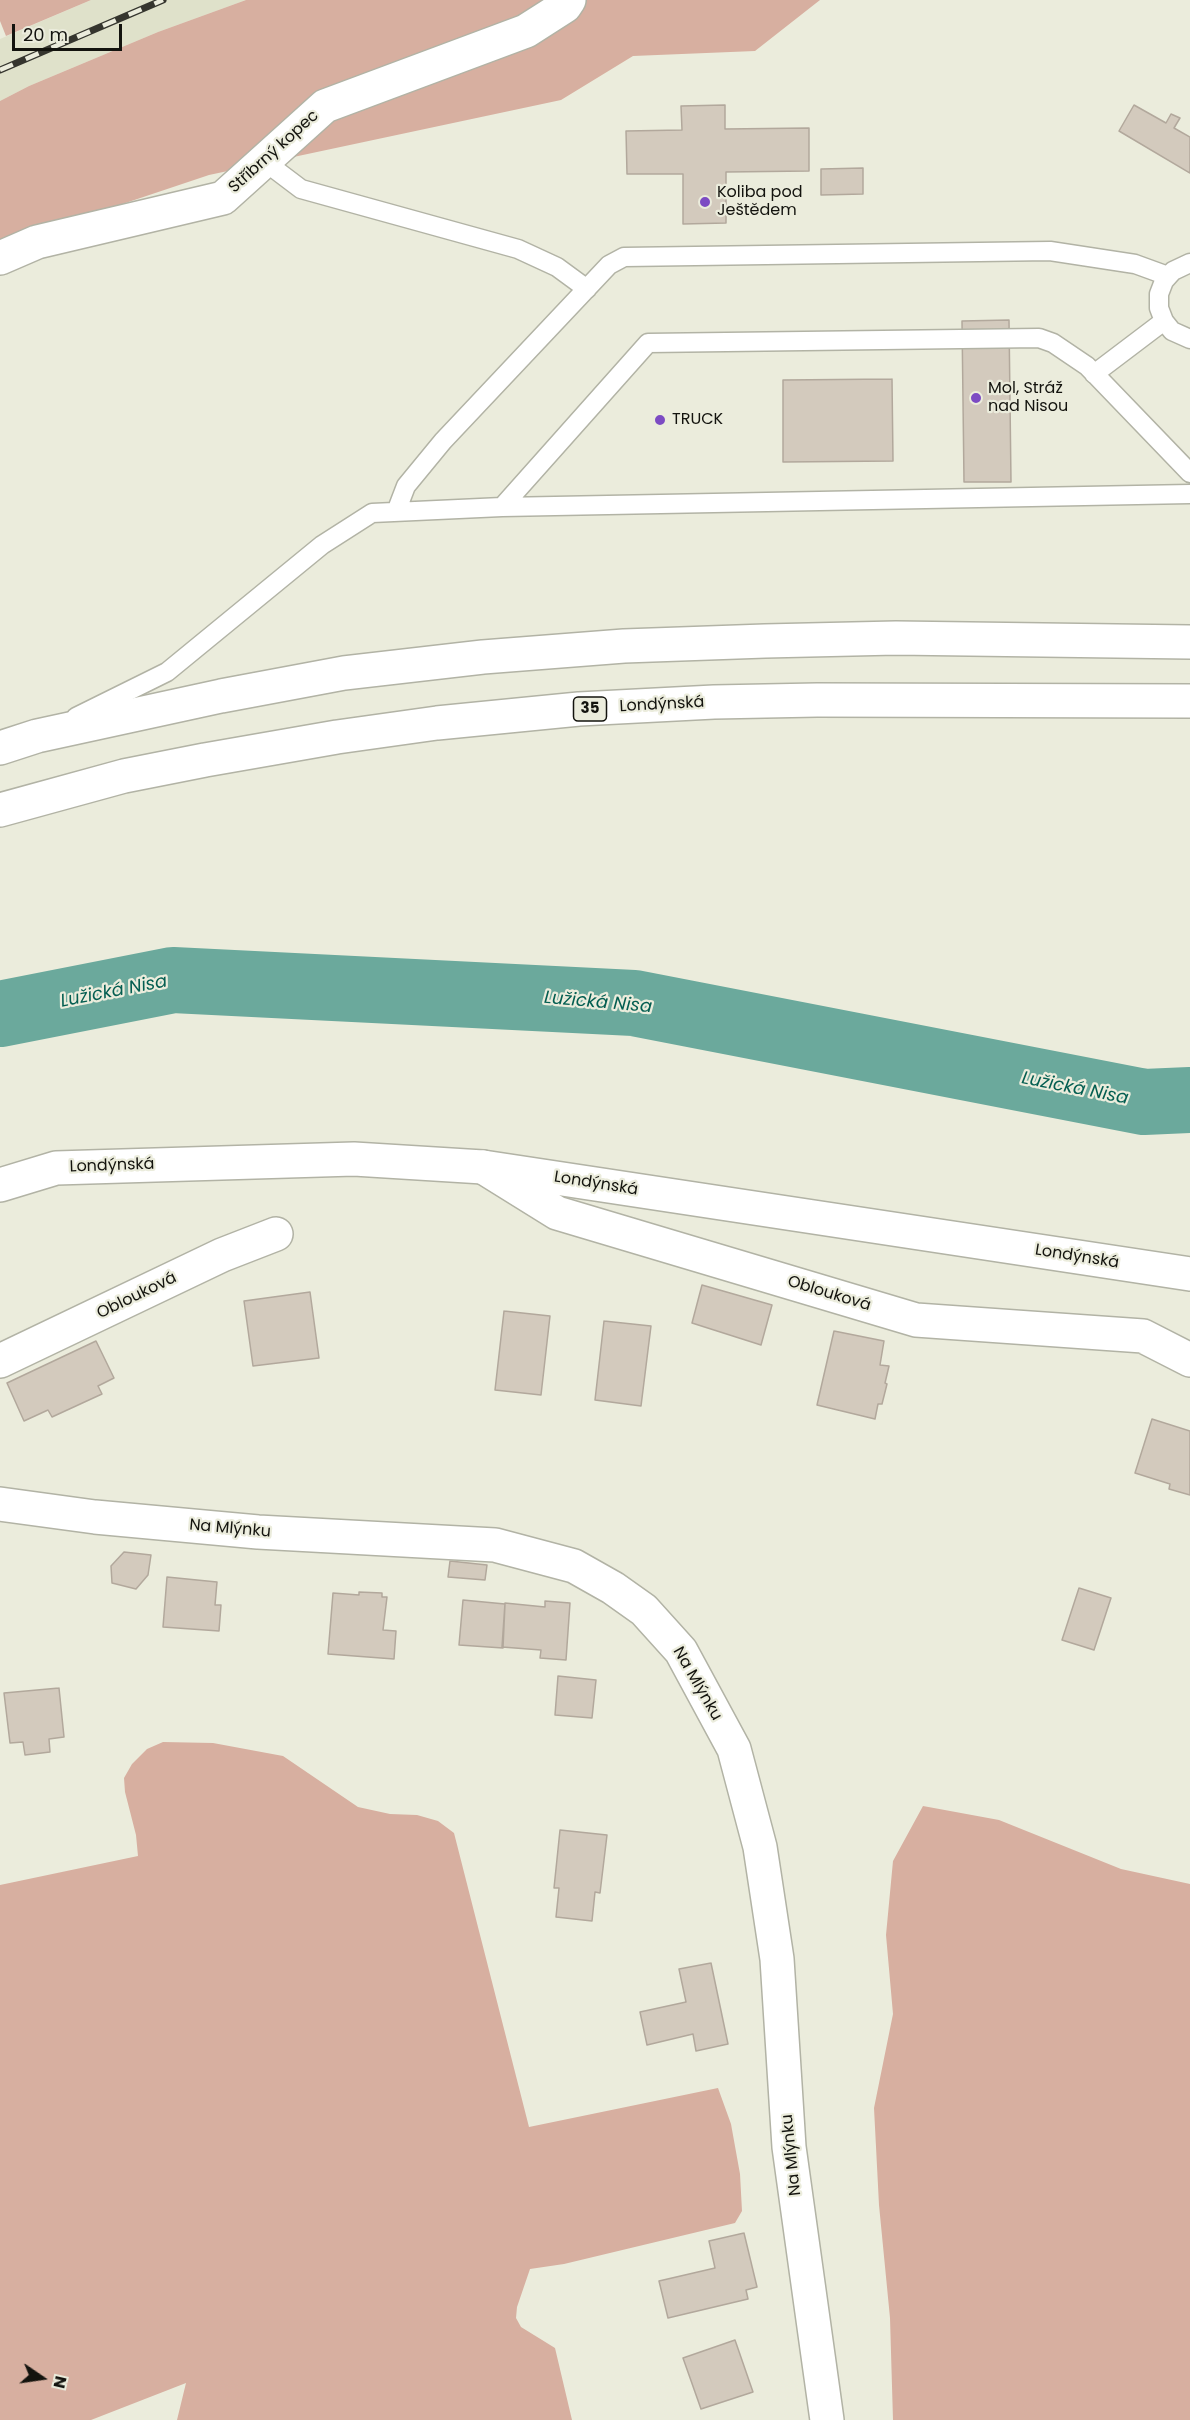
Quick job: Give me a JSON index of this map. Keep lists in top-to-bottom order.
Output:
{
  "streets": {
    "main road": [
      "Stříbrný kopec",
      "Londýnská",
      "35",
      "Oblouková",
      "Na Mlýnku"
    ]
  },
  "crossings": [
    ["Londýnská", "Oblouková"]
  ],
  "water": ["Lužická Nisa"],
  "places": ["Koliba pod Ještědem", "Mol, Stráž nad Nisou", "TRUCK"],
  "scale_bar": "20 m",
  "north": "right"
}
